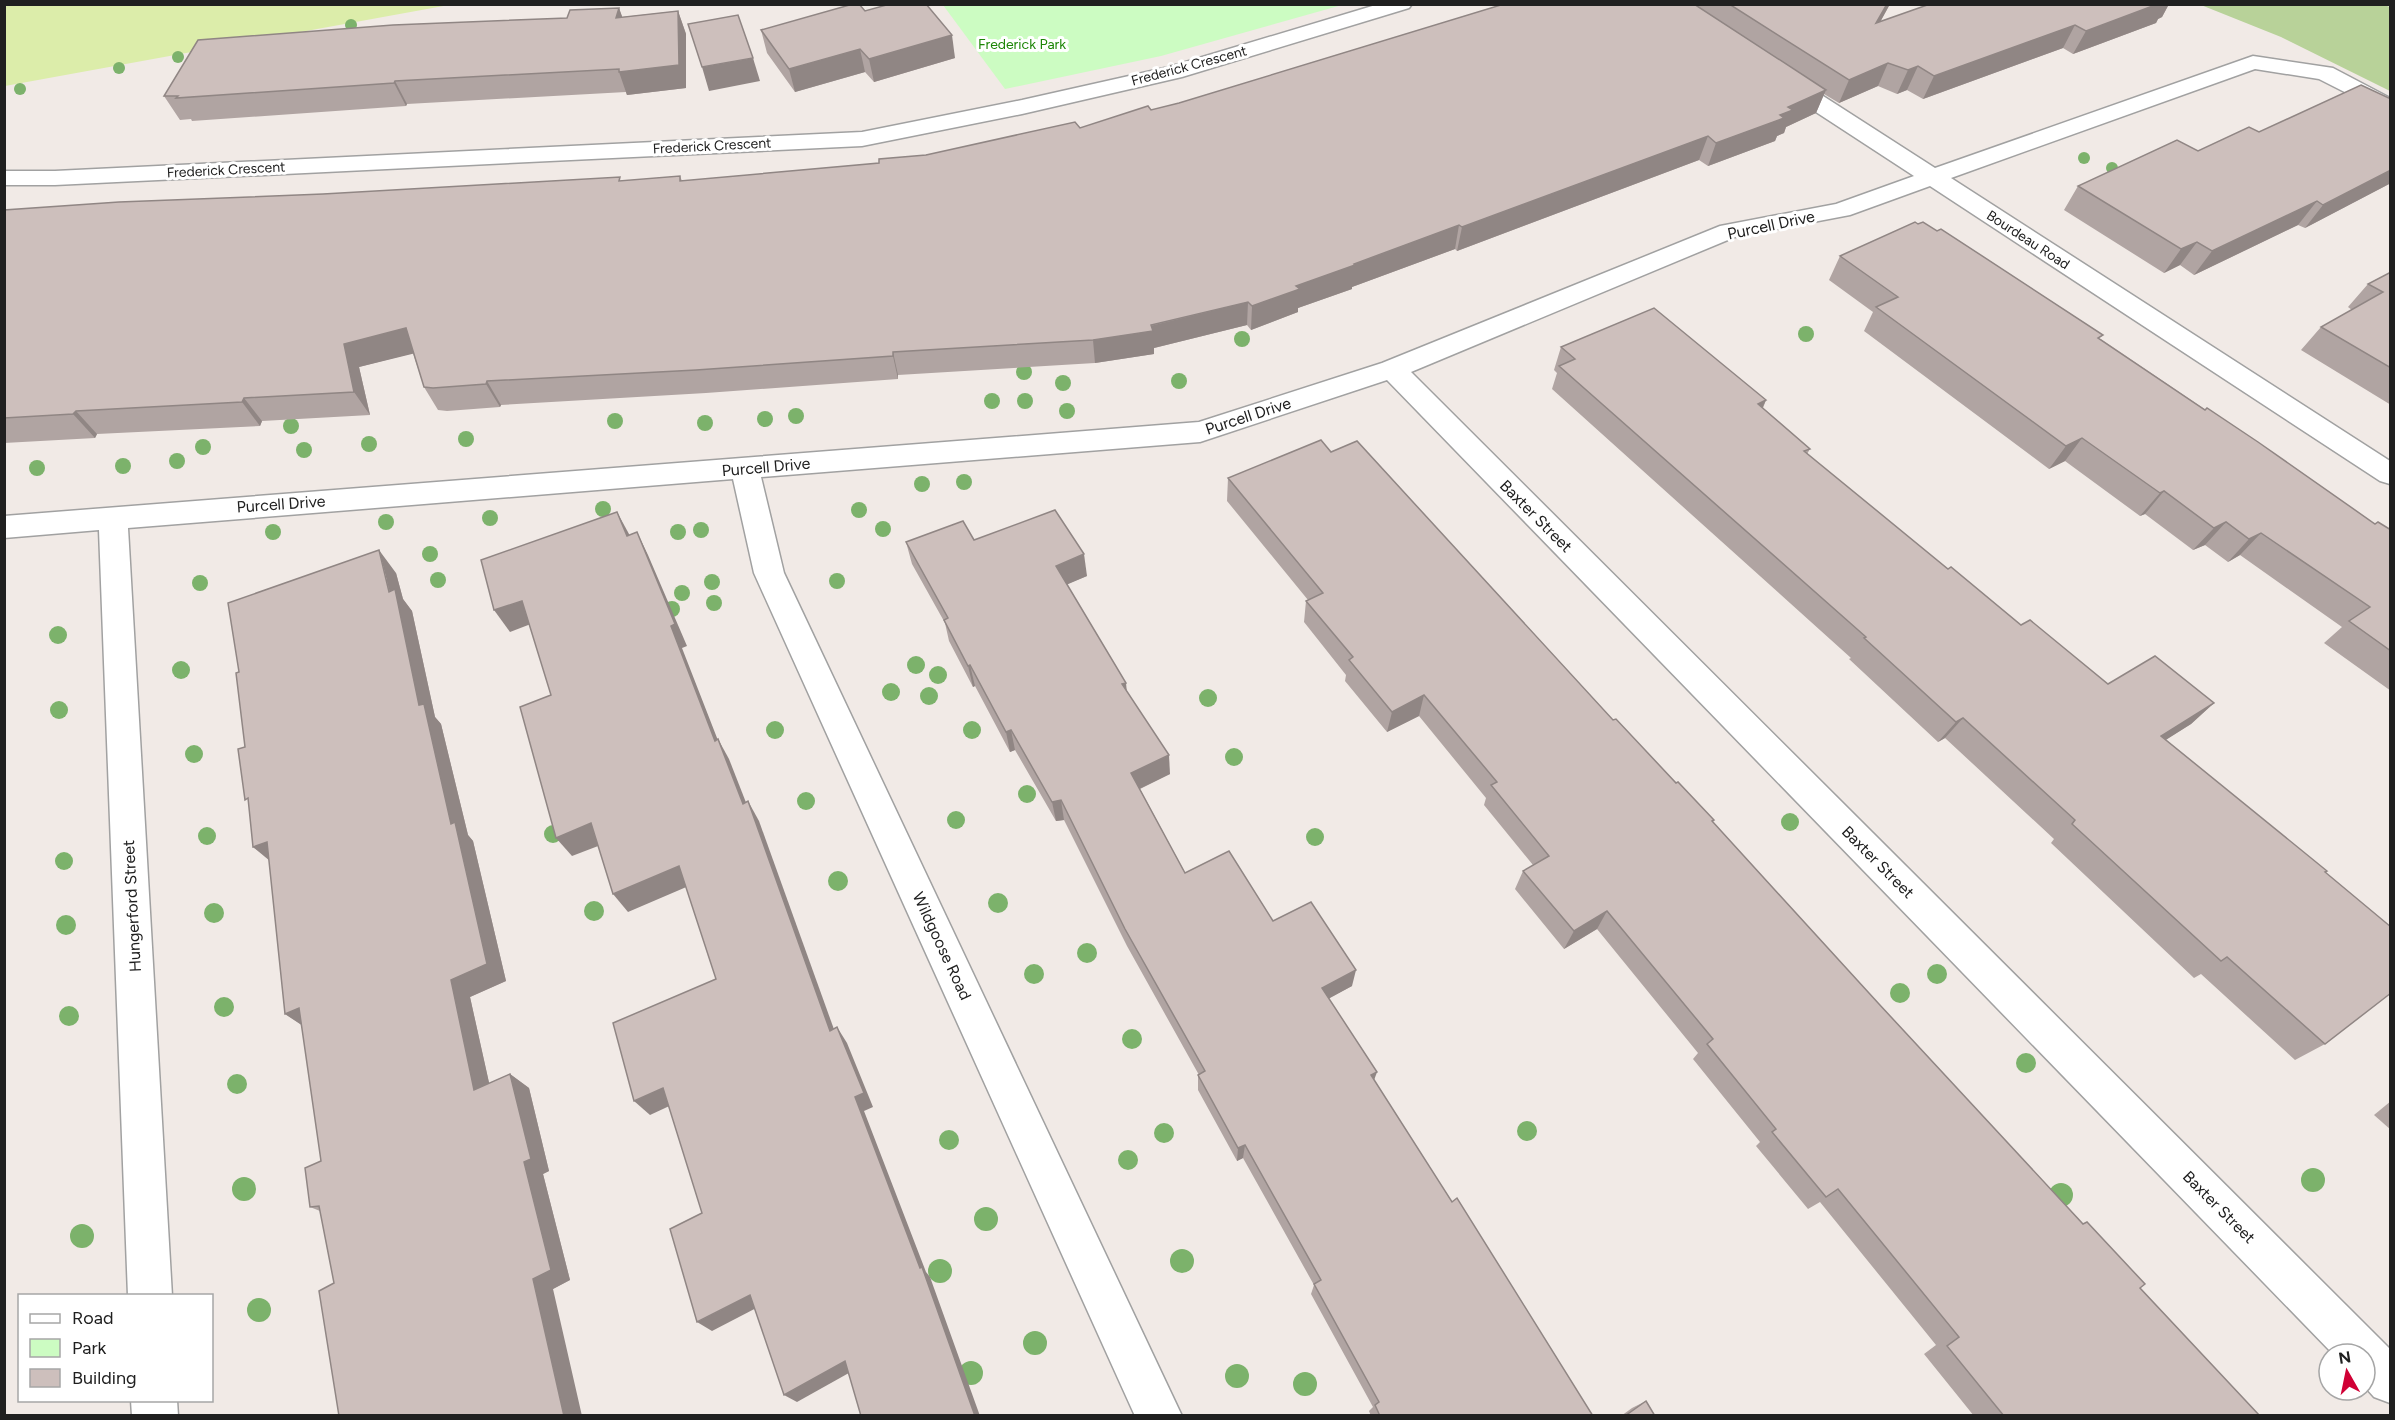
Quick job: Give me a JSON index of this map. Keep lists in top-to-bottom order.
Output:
{
  "streets": {
    "street": [
      "Frederick Crescent",
      "Purcell Drive",
      "Bourdeau Road",
      "Baxter Street",
      "Hungerford Street",
      "Wildgoose Road"
    ]
  },
  "crossings": [
    ["Purcell Drive", "Bourdeau Road"],
    ["Purcell Drive", "Baxter Street"],
    ["Purcell Drive", "Hungerford Street"],
    ["Purcell Drive", "Wildgoose Road"]
  ],
  "parks": ["Frederick Park"],
  "legend": ["Road", "Park", "Building"],
  "north": "top"
}
